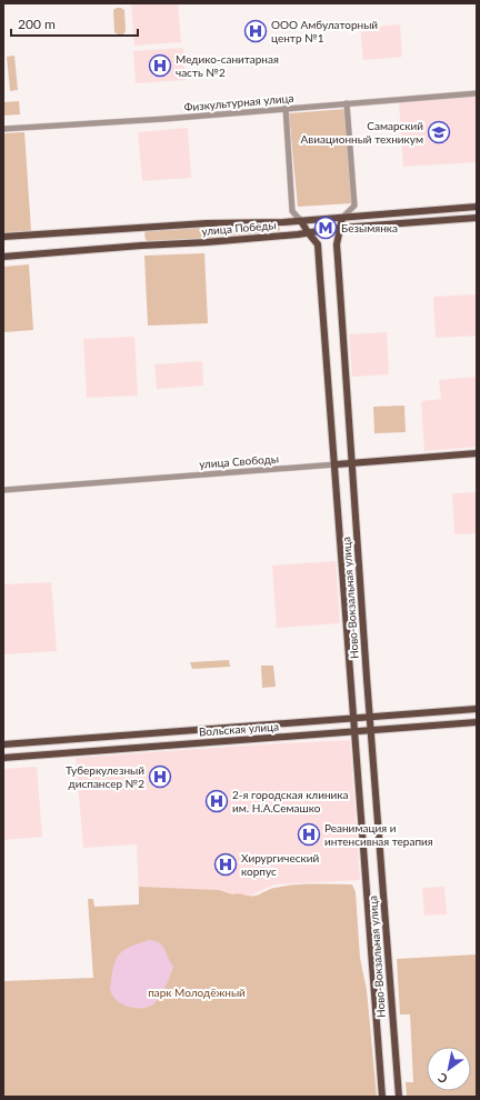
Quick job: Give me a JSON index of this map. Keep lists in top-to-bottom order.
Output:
{
  "streets": {
    "main road": [
      "улица Победы",
      "улица Свободы",
      "Ново-Вокзальная улица",
      "Вольская улица"
    ],
    "street": ["Физкультурная улица"]
  },
  "crossings": [
    ["Физкультурная улица", "Ново-Вокзальная улица"],
    ["улица Победы", "Ново-Вокзальная улица"],
    ["улица Свободы", "Ново-Вокзальная улица"],
    ["Ново-Вокзальная улица", "Вольская улица"]
  ],
  "parks": ["парк Молодёжный"],
  "places": {
    "hospital": [
      "ООО Амбулаторный центр №1",
      "Медико-санитарная часть №2",
      "Туберкулезный диспансер №2",
      "2-я городская клиника им. Н.А.Семашко",
      "Реанимация и интенсивная терапия",
      "Хирургический корпус"
    ],
    "school or university": ["Самарский Авиационный техникум"],
    "metro station": ["Безымянка"]
  },
  "scale_bar": "200 m",
  "north": "bottom left"
}
